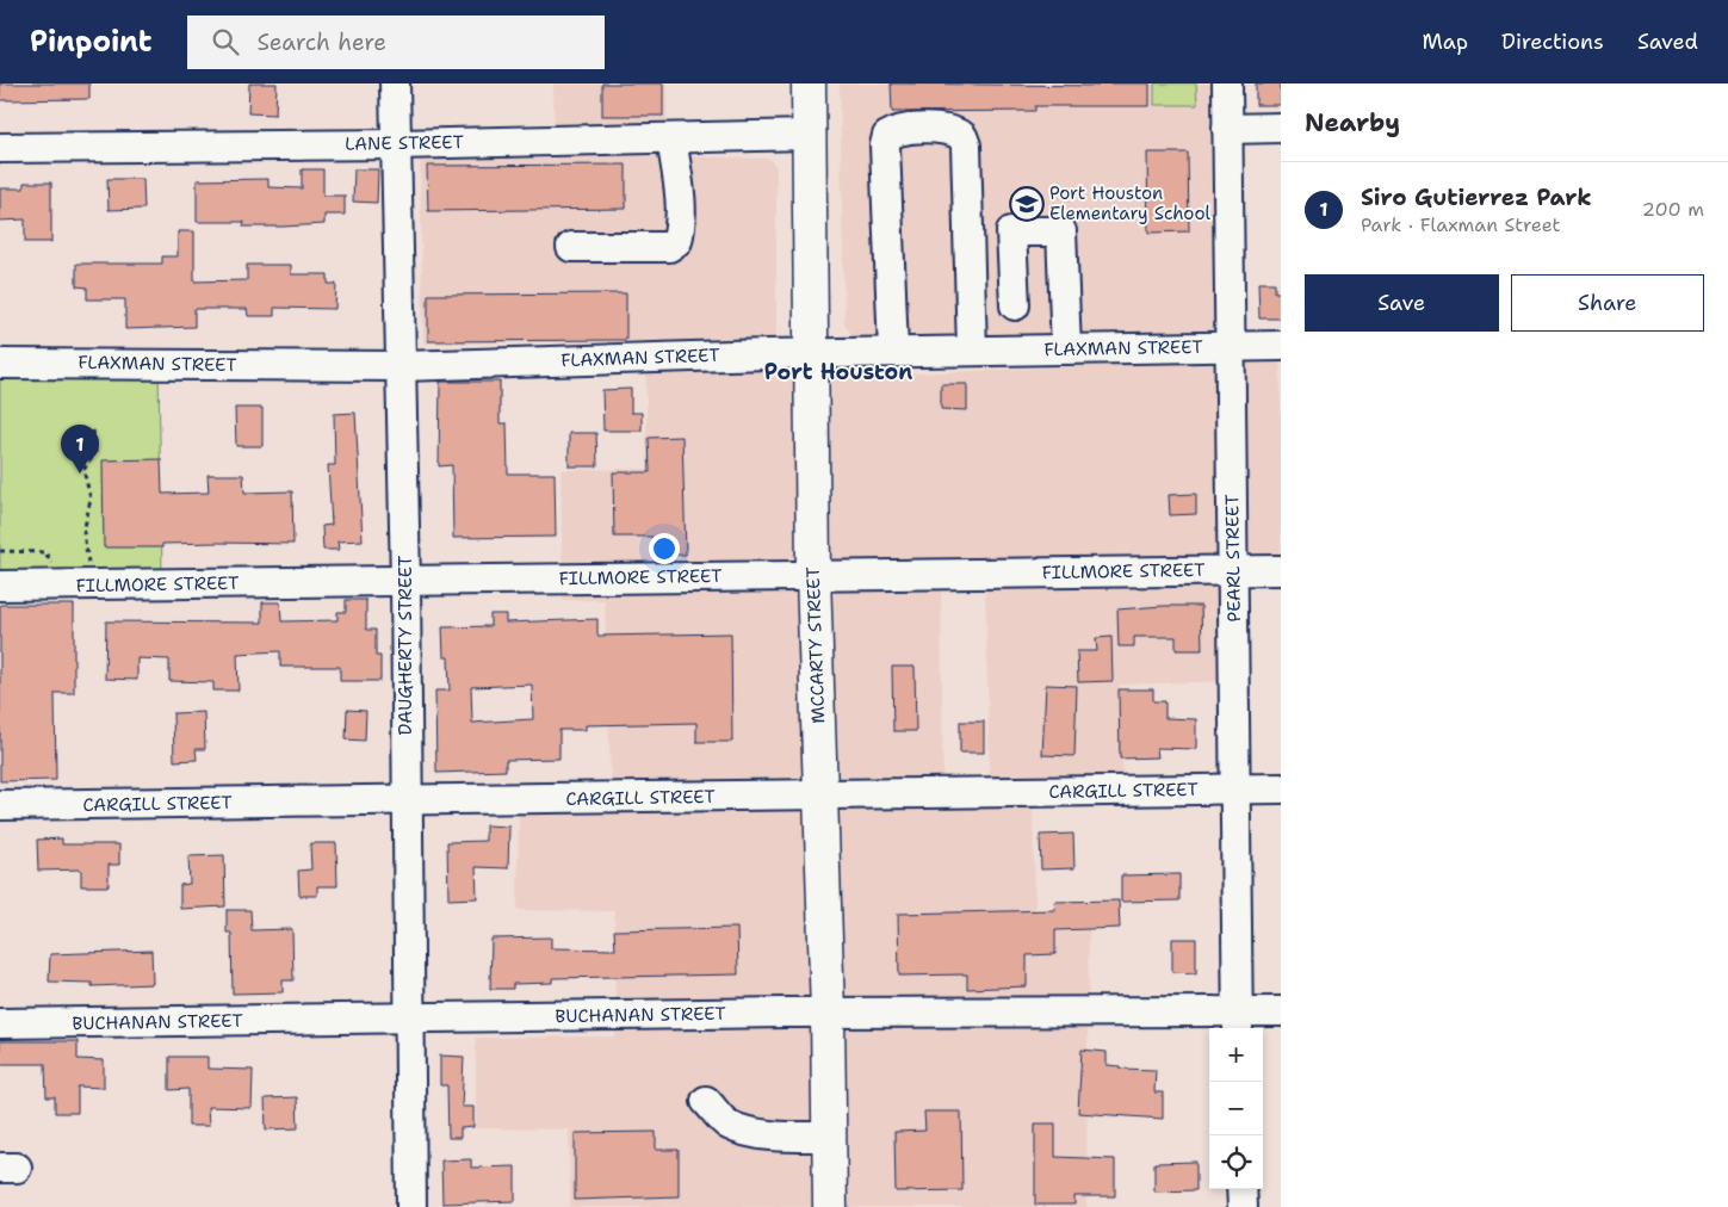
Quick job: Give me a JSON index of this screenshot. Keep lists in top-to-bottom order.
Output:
{
  "streets": {
    "main road": ["MCCARTY STREET"],
    "street": [
      "LANE STREET",
      "FLAXMAN STREET",
      "PEARL STREET",
      "FILLMORE STREET",
      "DAUGHERTY STREET",
      "CARGILL STREET",
      "BUCHANAN STREET"
    ]
  },
  "crossings": [
    ["LANE STREET", "DAUGHERTY STREET"],
    ["LANE STREET", "MCCARTY STREET"],
    ["FLAXMAN STREET", "PEARL STREET"],
    ["FLAXMAN STREET", "DAUGHERTY STREET"],
    ["FLAXMAN STREET", "MCCARTY STREET"],
    ["PEARL STREET", "FILLMORE STREET"],
    ["PEARL STREET", "CARGILL STREET"],
    ["PEARL STREET", "BUCHANAN STREET"],
    ["FILLMORE STREET", "DAUGHERTY STREET"],
    ["FILLMORE STREET", "MCCARTY STREET"],
    ["DAUGHERTY STREET", "CARGILL STREET"],
    ["DAUGHERTY STREET", "BUCHANAN STREET"],
    ["MCCARTY STREET", "CARGILL STREET"],
    ["MCCARTY STREET", "BUCHANAN STREET"]
  ],
  "districts": ["Port Houston"],
  "places": {
    "school or university": ["Port Houston Elementary School"]
  },
  "page": {
    "header": "Pinpoint",
    "search": "Search here",
    "nav": ["Map", "Directions", "Saved"],
    "heading": "Nearby",
    "list": [
      {
        "mark": "1",
        "name": "Siro Gutierrez Park",
        "note": "Park · Flaxman Street",
        "value": "200 m"
      }
    ],
    "buttons": ["Save", "Share"],
    "pins": "1",
    "map_buttons": ["+", "−"]
  }
}
